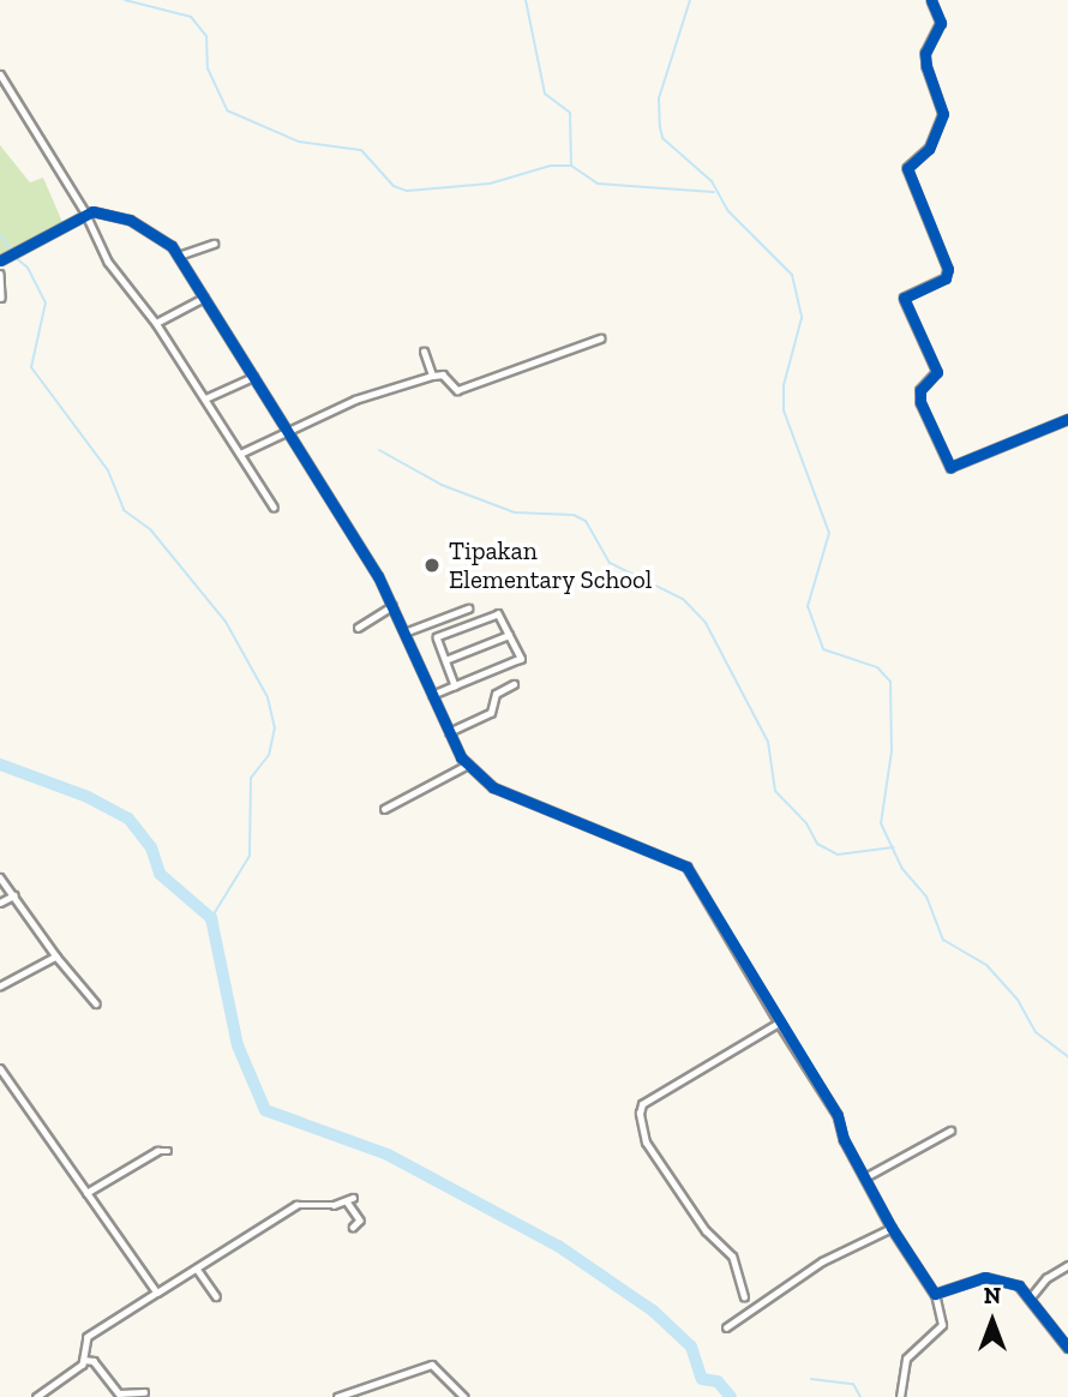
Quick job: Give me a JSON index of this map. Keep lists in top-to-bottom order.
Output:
{
  "places": ["Tipakan Elementary School"],
  "north": "top"
}
